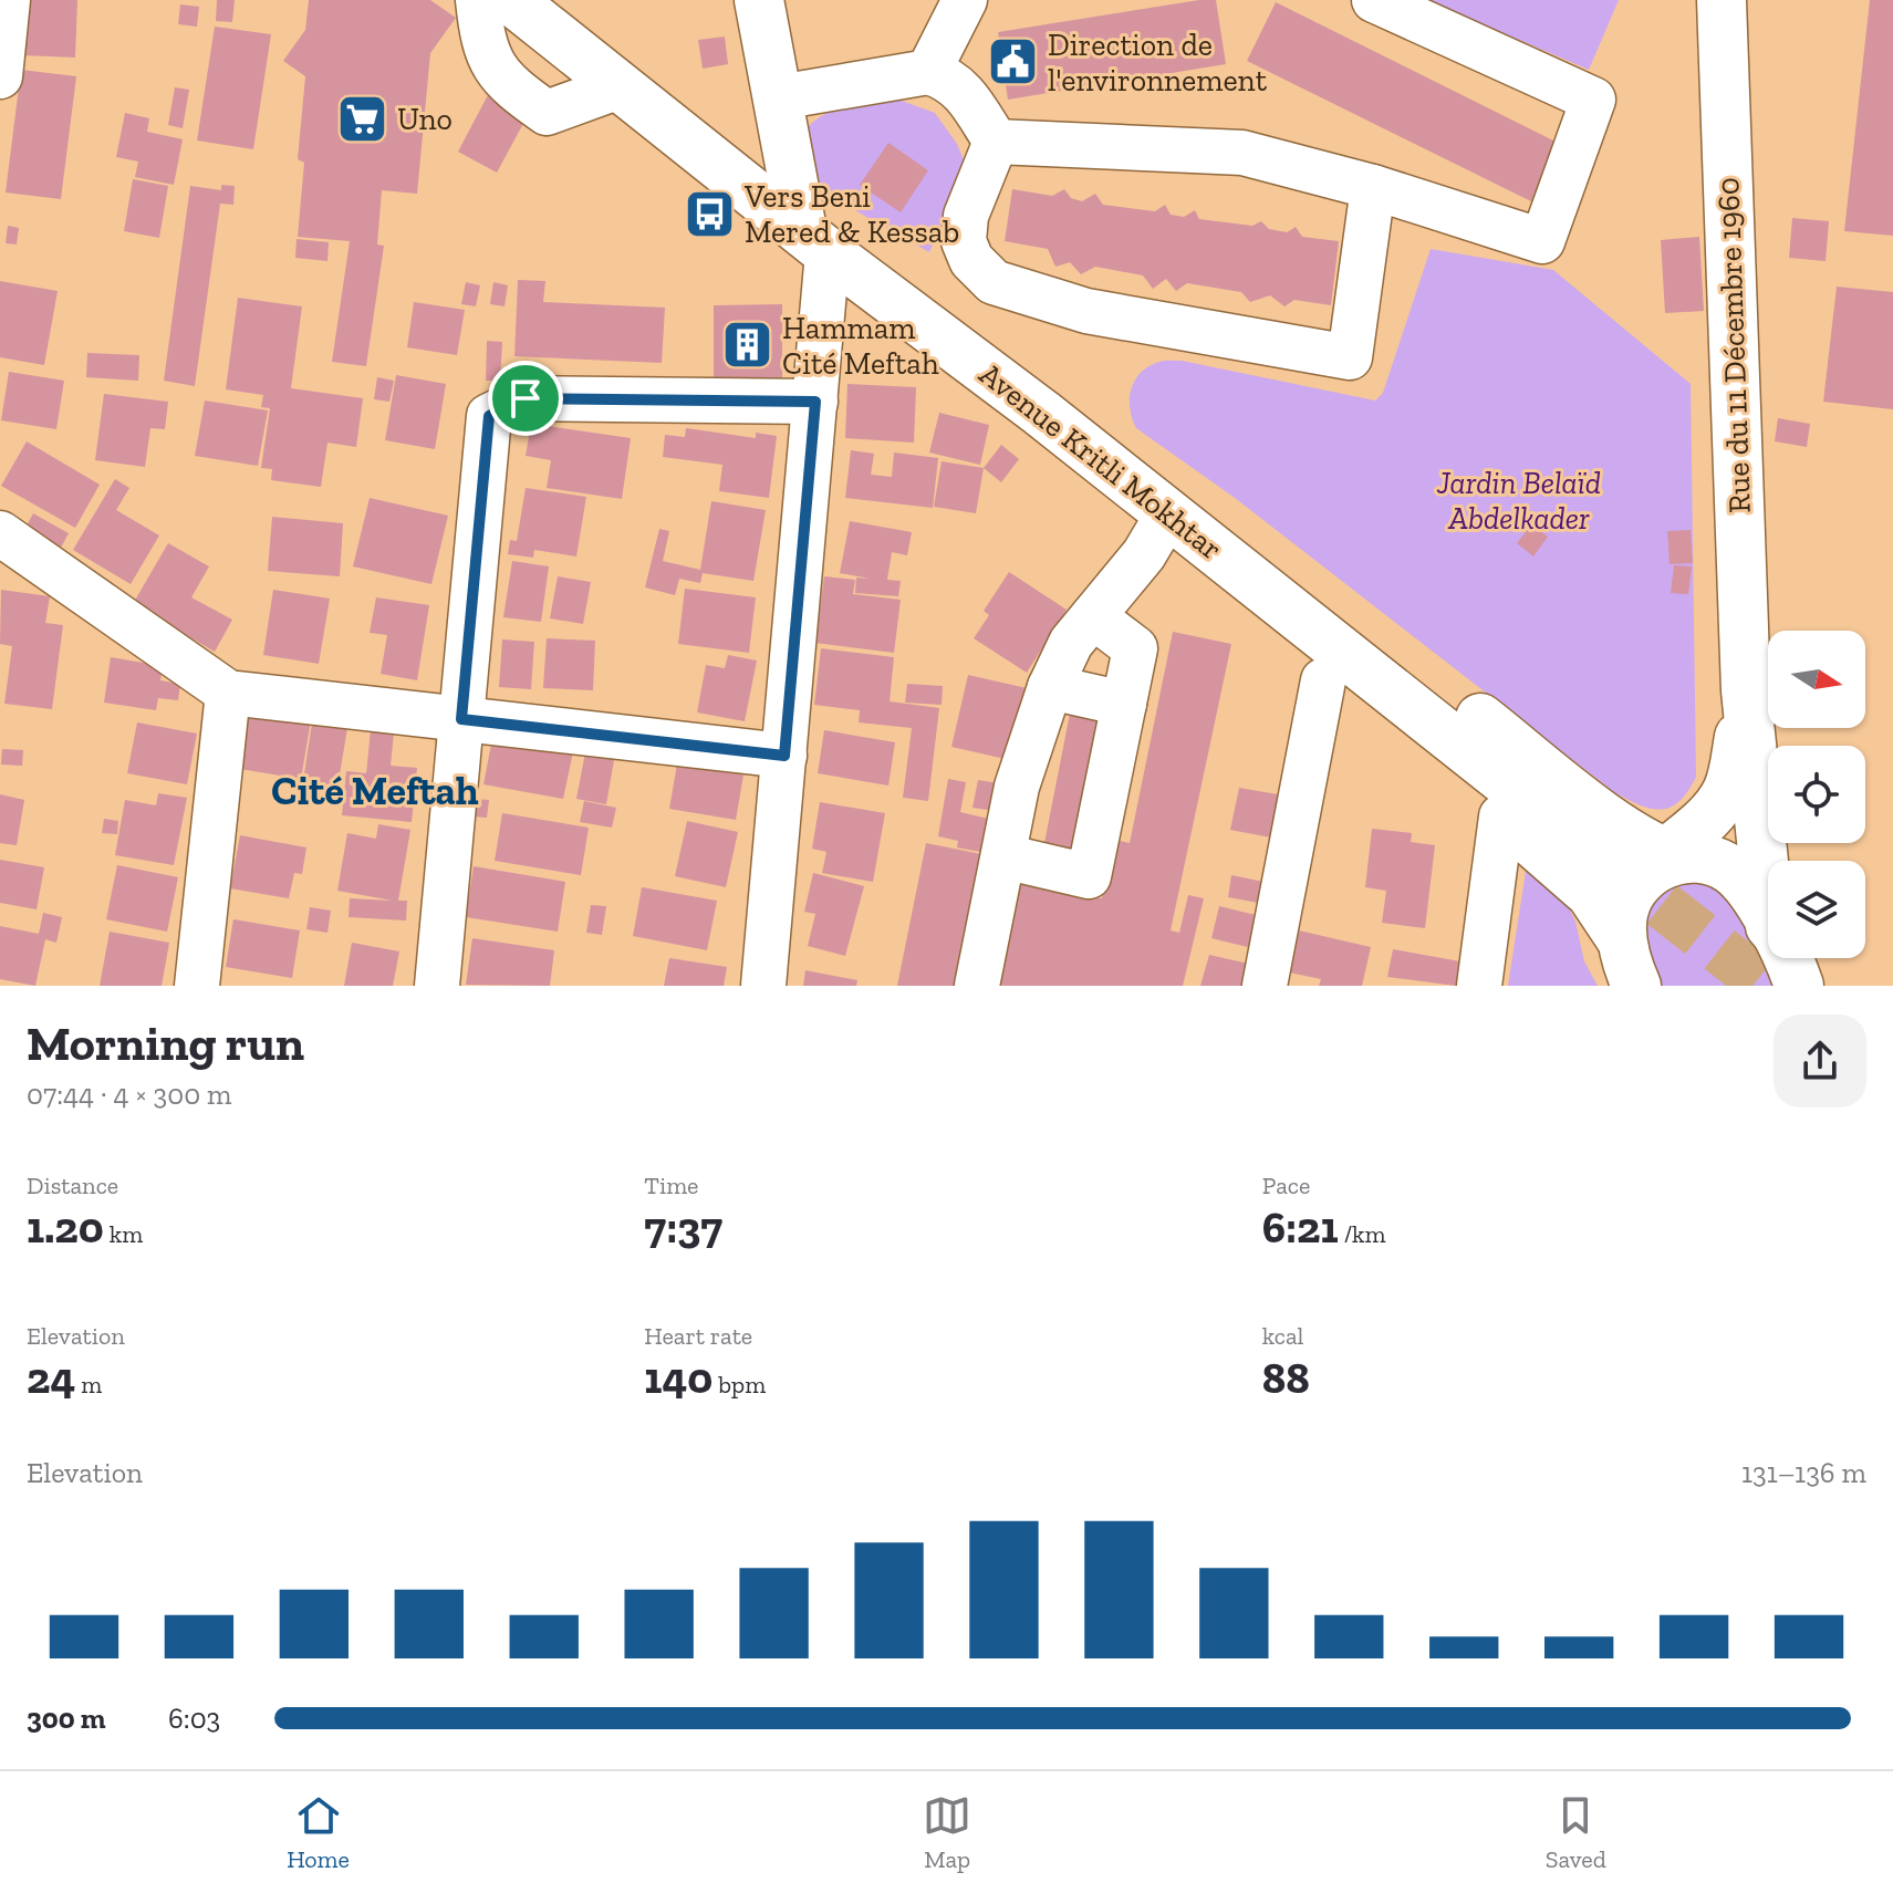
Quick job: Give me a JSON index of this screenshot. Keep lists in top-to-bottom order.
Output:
{
  "streets": {
    "main road": ["Rue du 11 Décembre 1960", "Avenue Kritli Mokhtar"]
  },
  "districts": ["Cité Meftah"],
  "parks": ["Jardin Belaïd Abdelkader"],
  "places": {
    "public building": ["Direction de l'environnement"],
    "supermarket": ["Uno"],
    "bus stop": ["Vers Beni Mered & Kessab"],
    "building": ["Hammam Cité Meftah"]
  },
  "north": "right",
  "page": {
    "heading": ["Morning run", "07:44 · 4 × 300 m"],
    "stats": [
      ["Distance", "1.20 km"],
      ["Time", "7:37"],
      ["Pace", "6:21 /km"],
      ["Elevation", "24 m"],
      ["Heart rate", "140 bpm"],
      ["kcal", "88"]
    ],
    "chart": ["Elevation", "131–136 m"],
    "list": [
      {
        "name": "300 m",
        "note": "6:03"
      }
    ],
    "tabs": ["Home", "Map", "Saved"]
  }
}
